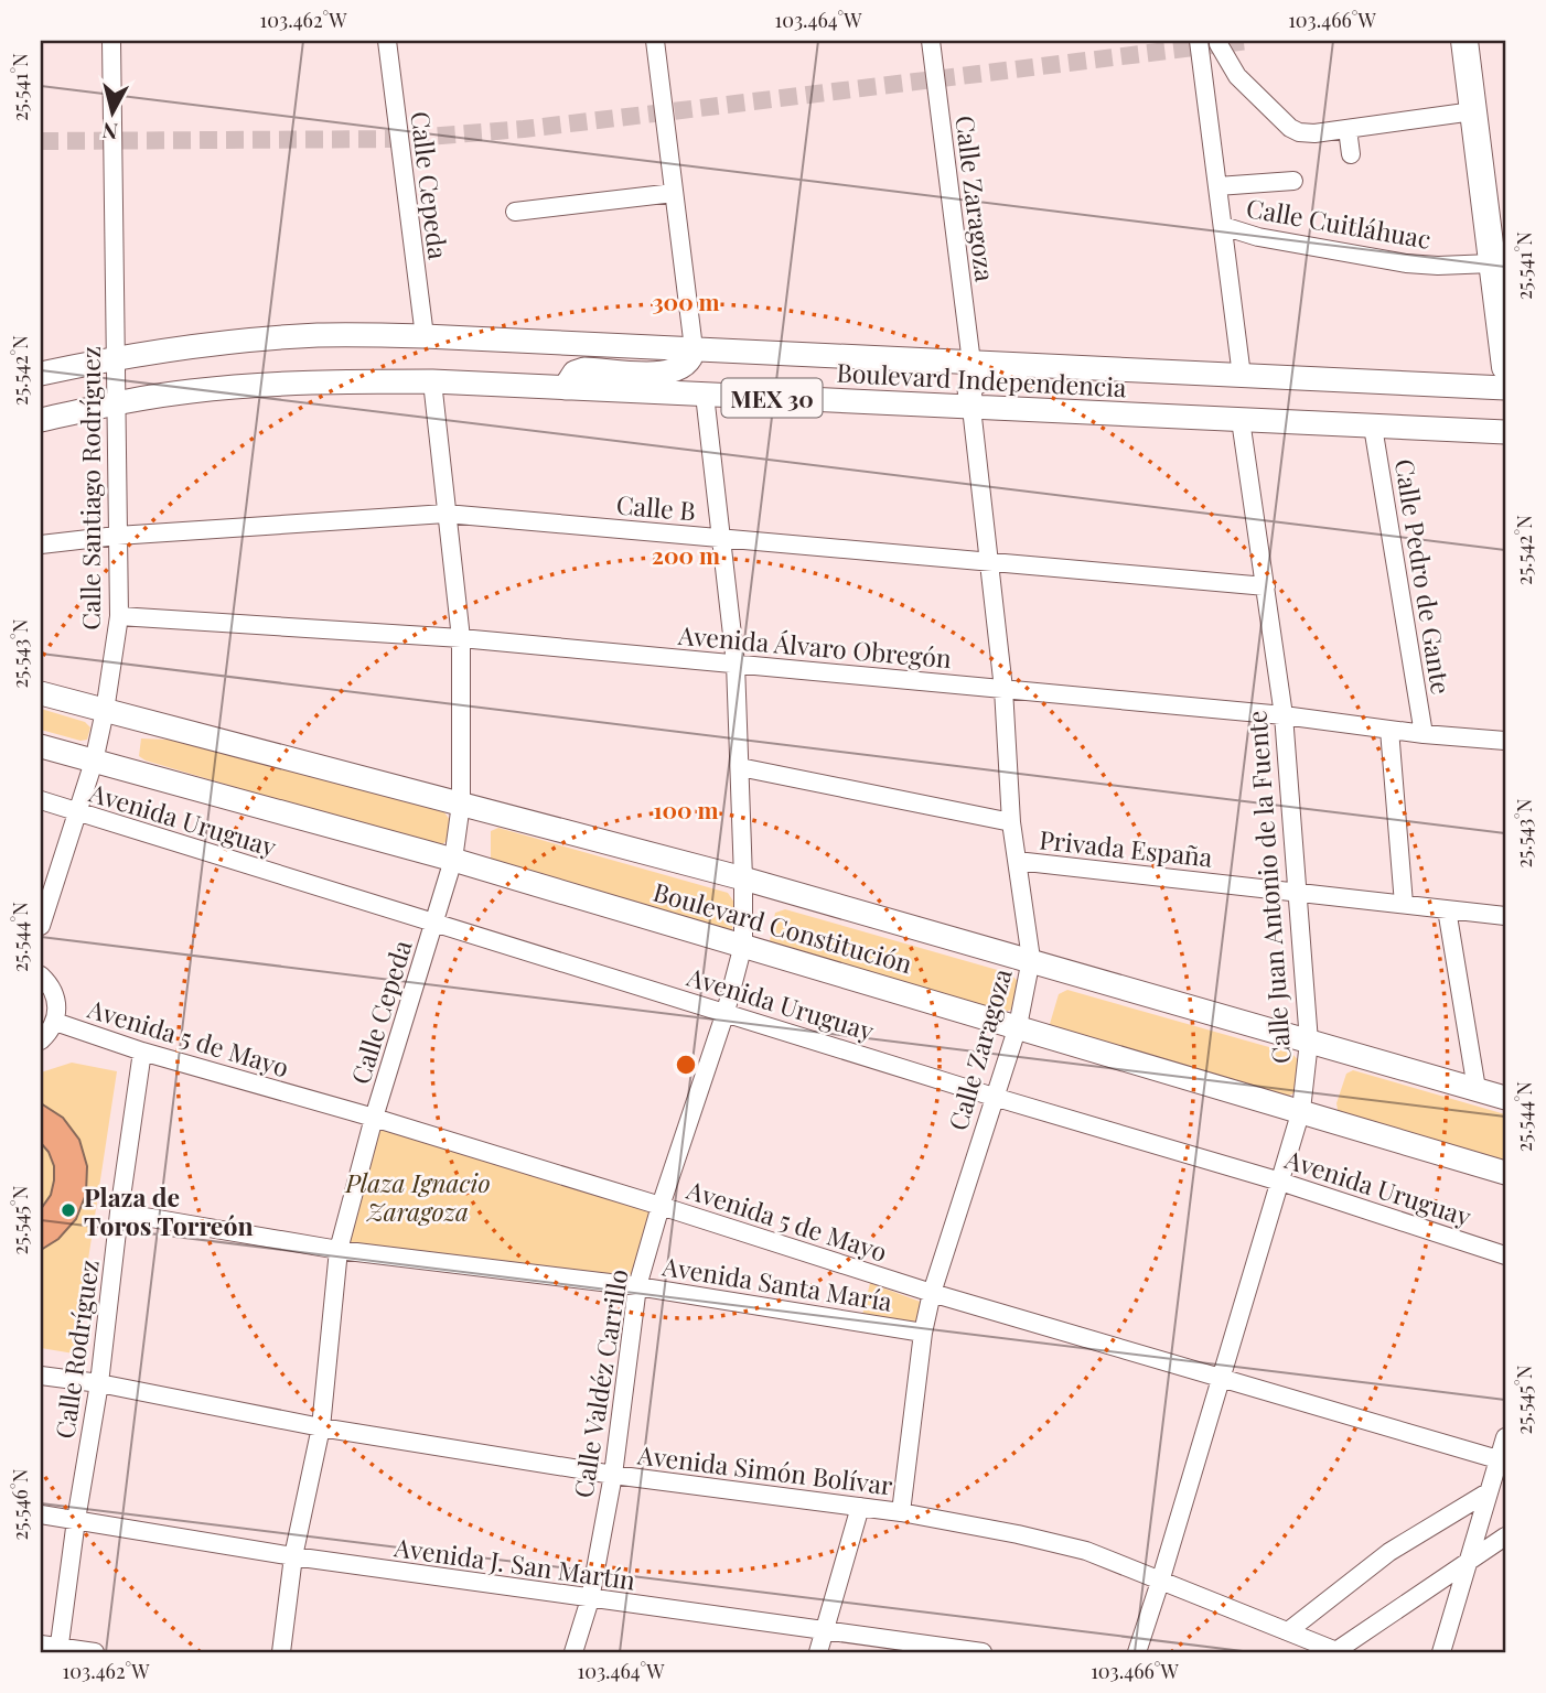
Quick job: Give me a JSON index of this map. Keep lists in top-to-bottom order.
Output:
{
  "streets": {
    "main road": ["Boulevard Independencia", "MEX 30", "Boulevard Constitución"],
    "street": [
      "Calle Cepeda",
      "Calle Zaragoza",
      "Calle Cuitláhuac",
      "Calle Santiago Rodríguez",
      "Calle B",
      "Calle Pedro de Gante",
      "Avenida Álvaro Obregón",
      "Avenida Uruguay",
      "Privada España",
      "Calle Juan Antonio de la Fuente",
      "Avenida 5 de Mayo",
      "Avenida Santa María",
      "Calle Rodríguez",
      "Calle Valdéz Carrillo",
      "Avenida Simón Bolívar",
      "Avenida J. San Martín"
    ]
  },
  "crossings": [
    ["Calle Cepeda", "Boulevard Independencia"],
    ["Calle Cepeda", "Calle B"],
    ["Calle Cepeda", "Avenida Álvaro Obregón"],
    ["Calle Cepeda", "Avenida Uruguay"],
    ["Calle Cepeda", "Boulevard Constitución"],
    ["Calle Cepeda", "Avenida 5 de Mayo"],
    ["Calle Cepeda", "Avenida Santa María"],
    ["Calle Cepeda", "Avenida Simón Bolívar"],
    ["Calle Cepeda", "Avenida J. San Martín"],
    ["Calle Zaragoza", "Boulevard Independencia"],
    ["Calle Zaragoza", "Calle B"],
    ["Calle Zaragoza", "Avenida Álvaro Obregón"],
    ["Calle Zaragoza", "Avenida Uruguay"],
    ["Calle Zaragoza", "Privada España"],
    ["Calle Zaragoza", "Boulevard Constitución"],
    ["Calle Zaragoza", "Avenida 5 de Mayo"],
    ["Calle Zaragoza", "Avenida Santa María"],
    ["Calle Zaragoza", "Avenida Simón Bolívar"],
    ["Boulevard Independencia", "Calle Santiago Rodríguez"],
    ["Boulevard Independencia", "Calle Pedro de Gante"],
    ["Boulevard Independencia", "Calle Juan Antonio de la Fuente"],
    ["Boulevard Independencia", "Calle Valdéz Carrillo"],
    ["Calle Santiago Rodríguez", "Calle B"],
    ["Calle Santiago Rodríguez", "Avenida Álvaro Obregón"],
    ["Calle Santiago Rodríguez", "Avenida Uruguay"],
    ["Calle Santiago Rodríguez", "Boulevard Constitución"],
    ["Calle B", "Calle Juan Antonio de la Fuente"],
    ["Calle B", "Calle Valdéz Carrillo"],
    ["Calle Pedro de Gante", "Avenida Álvaro Obregón"],
    ["Avenida Álvaro Obregón", "Calle Juan Antonio de la Fuente"],
    ["Avenida Álvaro Obregón", "Calle Valdéz Carrillo"],
    ["Avenida Uruguay", "Calle Juan Antonio de la Fuente"],
    ["Avenida Uruguay", "Calle Valdéz Carrillo"],
    ["Privada España", "Calle Juan Antonio de la Fuente"],
    ["Privada España", "Calle Valdéz Carrillo"],
    ["Calle Juan Antonio de la Fuente", "Boulevard Constitución"],
    ["Calle Juan Antonio de la Fuente", "Avenida 5 de Mayo"],
    ["Calle Juan Antonio de la Fuente", "Avenida Simón Bolívar"],
    ["Boulevard Constitución", "Calle Valdéz Carrillo"],
    ["Avenida 5 de Mayo", "Calle Rodríguez"],
    ["Avenida 5 de Mayo", "Calle Valdéz Carrillo"],
    ["Avenida Santa María", "Calle Rodríguez"],
    ["Avenida Santa María", "Calle Valdéz Carrillo"],
    ["Calle Rodríguez", "Avenida Simón Bolívar"],
    ["Calle Rodríguez", "Avenida J. San Martín"],
    ["Calle Valdéz Carrillo", "Avenida Simón Bolívar"],
    ["Calle Valdéz Carrillo", "Avenida J. San Martín"]
  ],
  "parks": ["Plaza Ignacio Zaragoza"],
  "places": ["Plaza de Toros Torreón"],
  "north": "bottom",
  "coordinates": [
    "103.462°W",
    "103.464°W",
    "103.466°W",
    "25.541°N",
    "25.542°N",
    "25.543°N",
    "25.544°N",
    "25.545°N",
    "25.546°N"
  ],
  "rings": ["300 m", "200 m", "100 m"]
}
